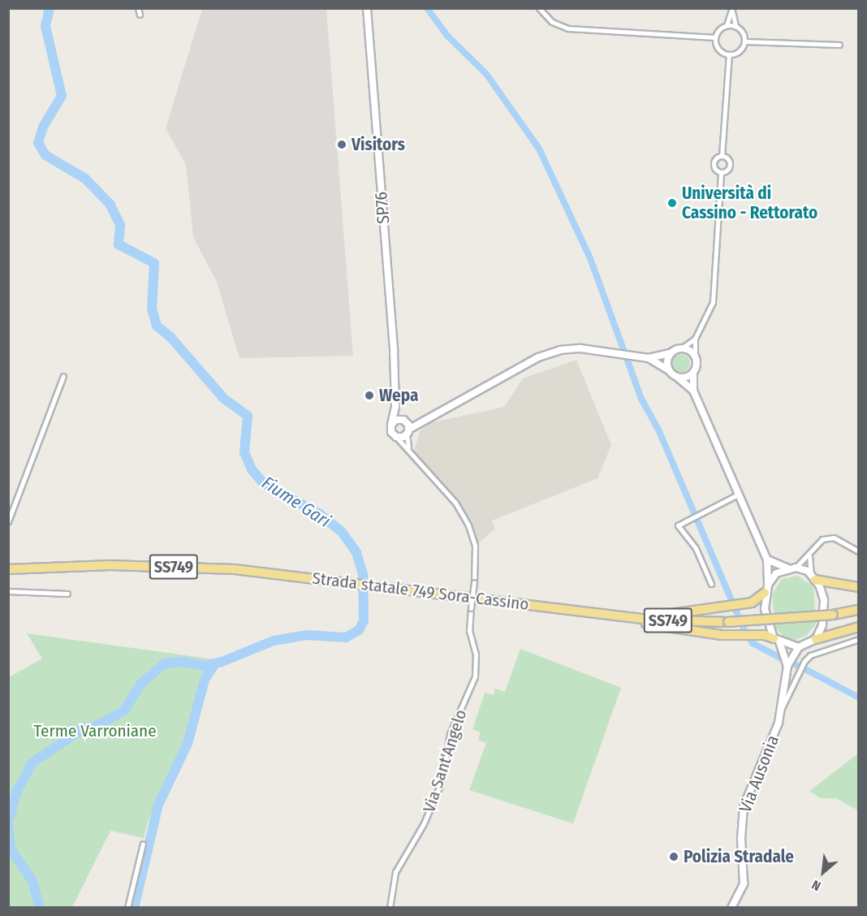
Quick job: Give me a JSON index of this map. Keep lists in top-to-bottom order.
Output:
{
  "streets": {
    "highway": ["SS749", "Strada statale 749 Sora-Cassino"],
    "street": ["SP76", "Via Sant'Angelo", "Via Ausonia"]
  },
  "crossings": [
    ["SP76", "Via Sant'Angelo"]
  ],
  "water": ["Fiume Gari"],
  "parks": ["Terme Varroniane"],
  "places": [
    "Visitors",
    "Università di Cassino - Rettorato",
    "Wepa",
    "Polizia Stradale"
  ],
  "north": "bottom left"
}
